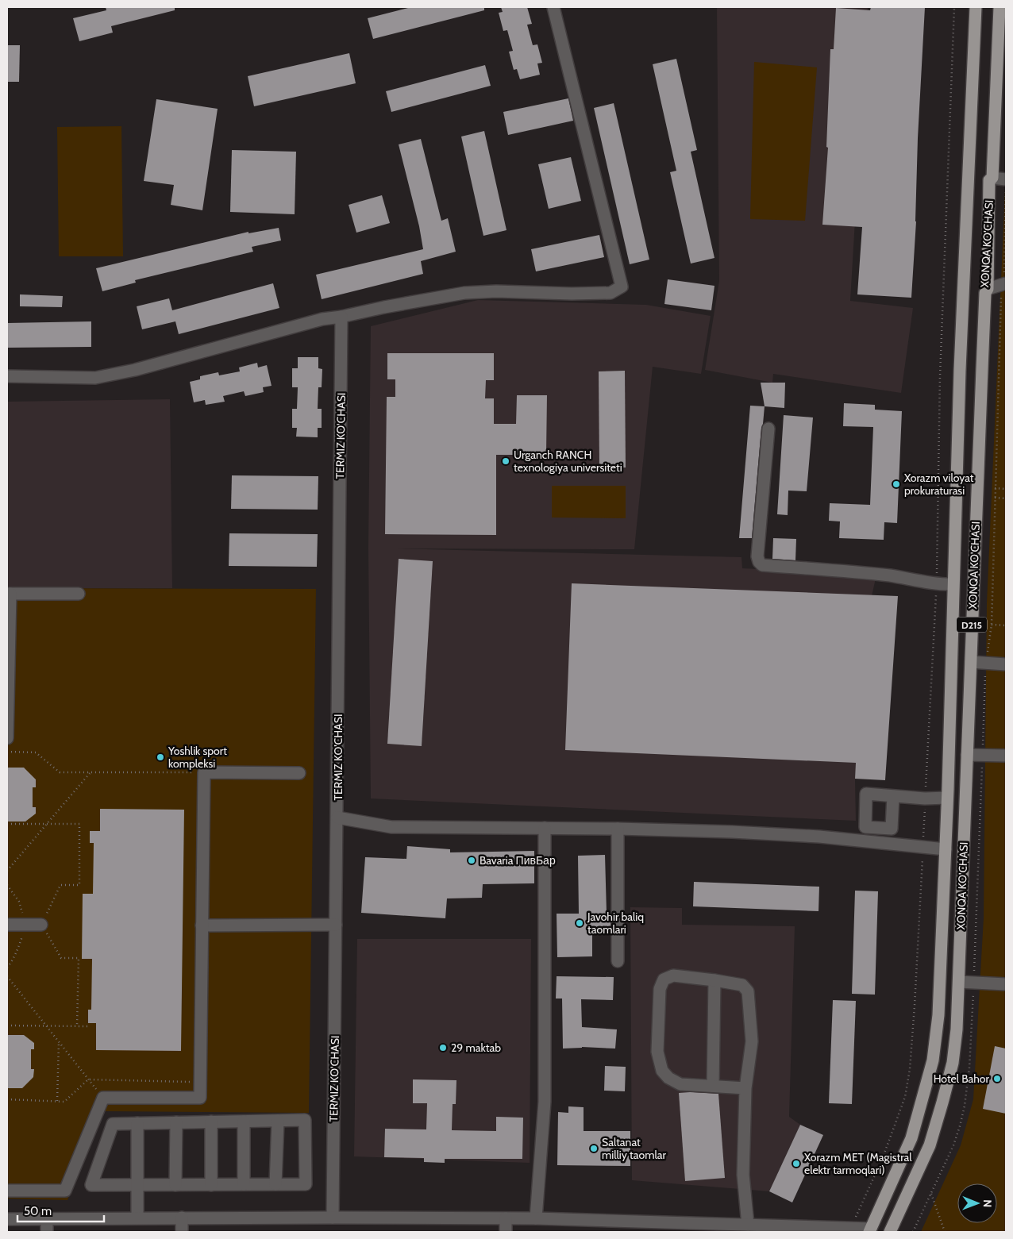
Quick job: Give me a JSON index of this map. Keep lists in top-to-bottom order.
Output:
{
  "streets": {
    "main road": ["XONQA KO'CHASI", "D215"],
    "street": ["TERMIZ KO'CHASI"]
  },
  "places": [
    "Urganch RANCH texnologiya universiteti",
    "Xorazm viloyat prokuraturasi",
    "Yoshlik sport kompleksi",
    "Bavaria ПивБар",
    "Javohir baliq taomlari",
    "29 maktab",
    "Hotel Bahor",
    "Saltanat milliy taomlar",
    "Xorazm MET (Magistral elektr tarmoqlari)"
  ],
  "scale_bar": "50 m",
  "north": "right"
}
